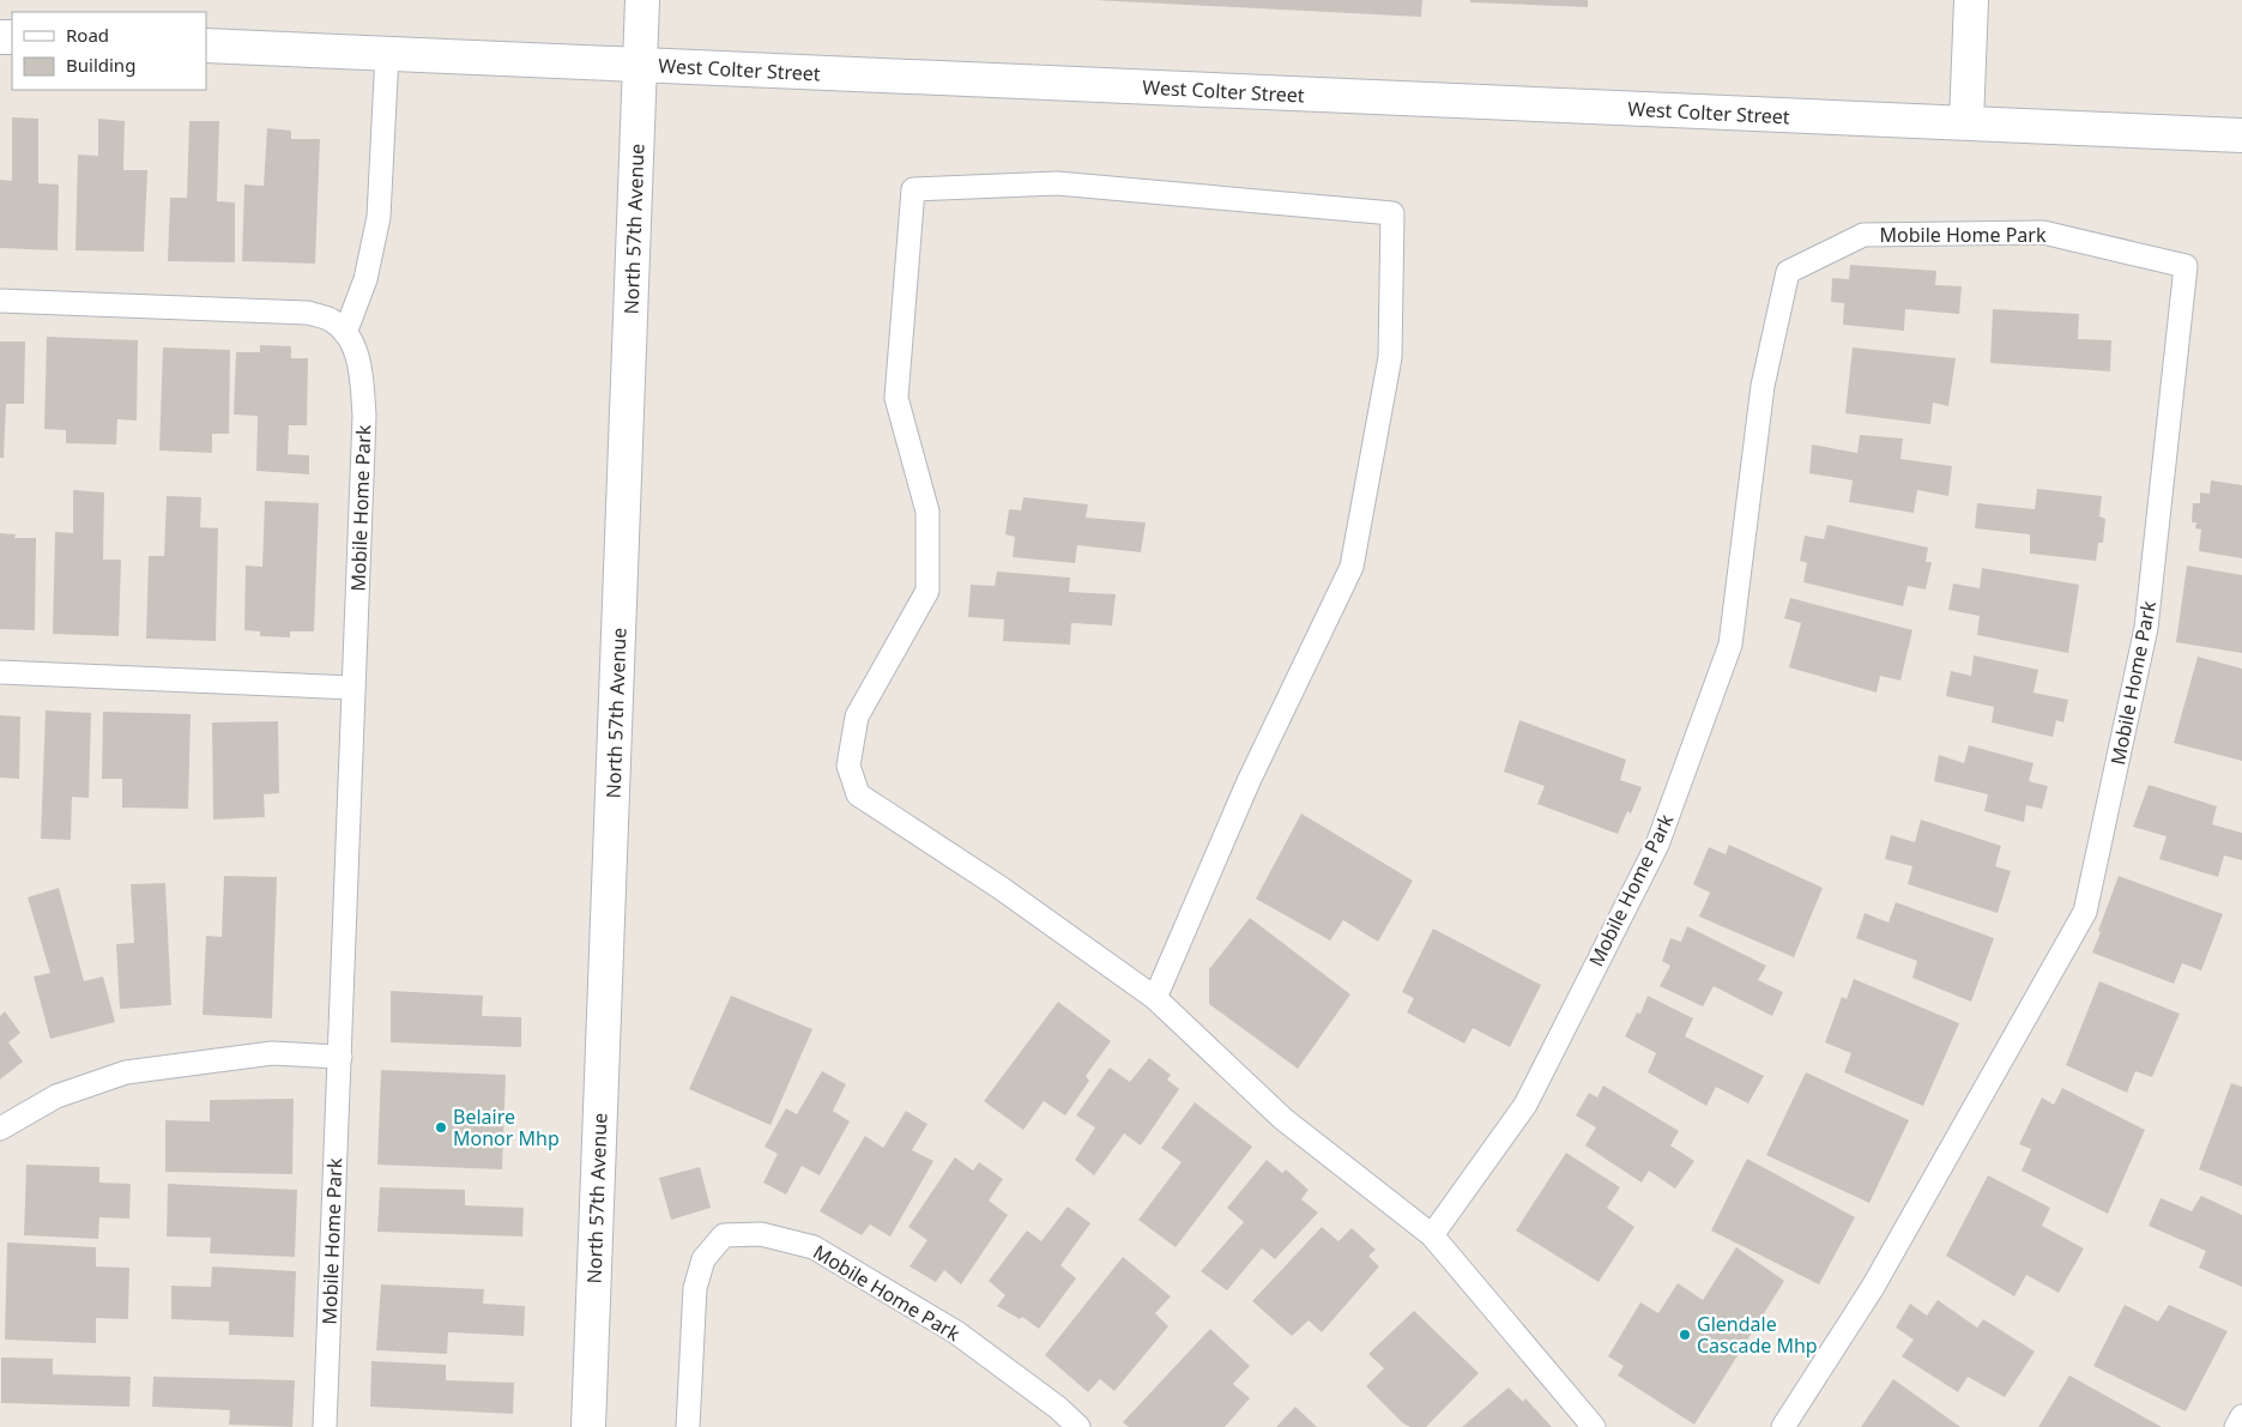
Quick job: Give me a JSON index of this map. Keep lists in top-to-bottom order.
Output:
{
  "streets": {
    "street": ["West Colter Street", "North 57th Avenue"],
    "lane": ["Mobile Home Park"]
  },
  "crossings": [
    ["West Colter Street", "North 57th Avenue"]
  ],
  "places": ["Belaire Monor Mhp", "Glendale Cascade Mhp"],
  "legend": ["Road", "Building"]
}
